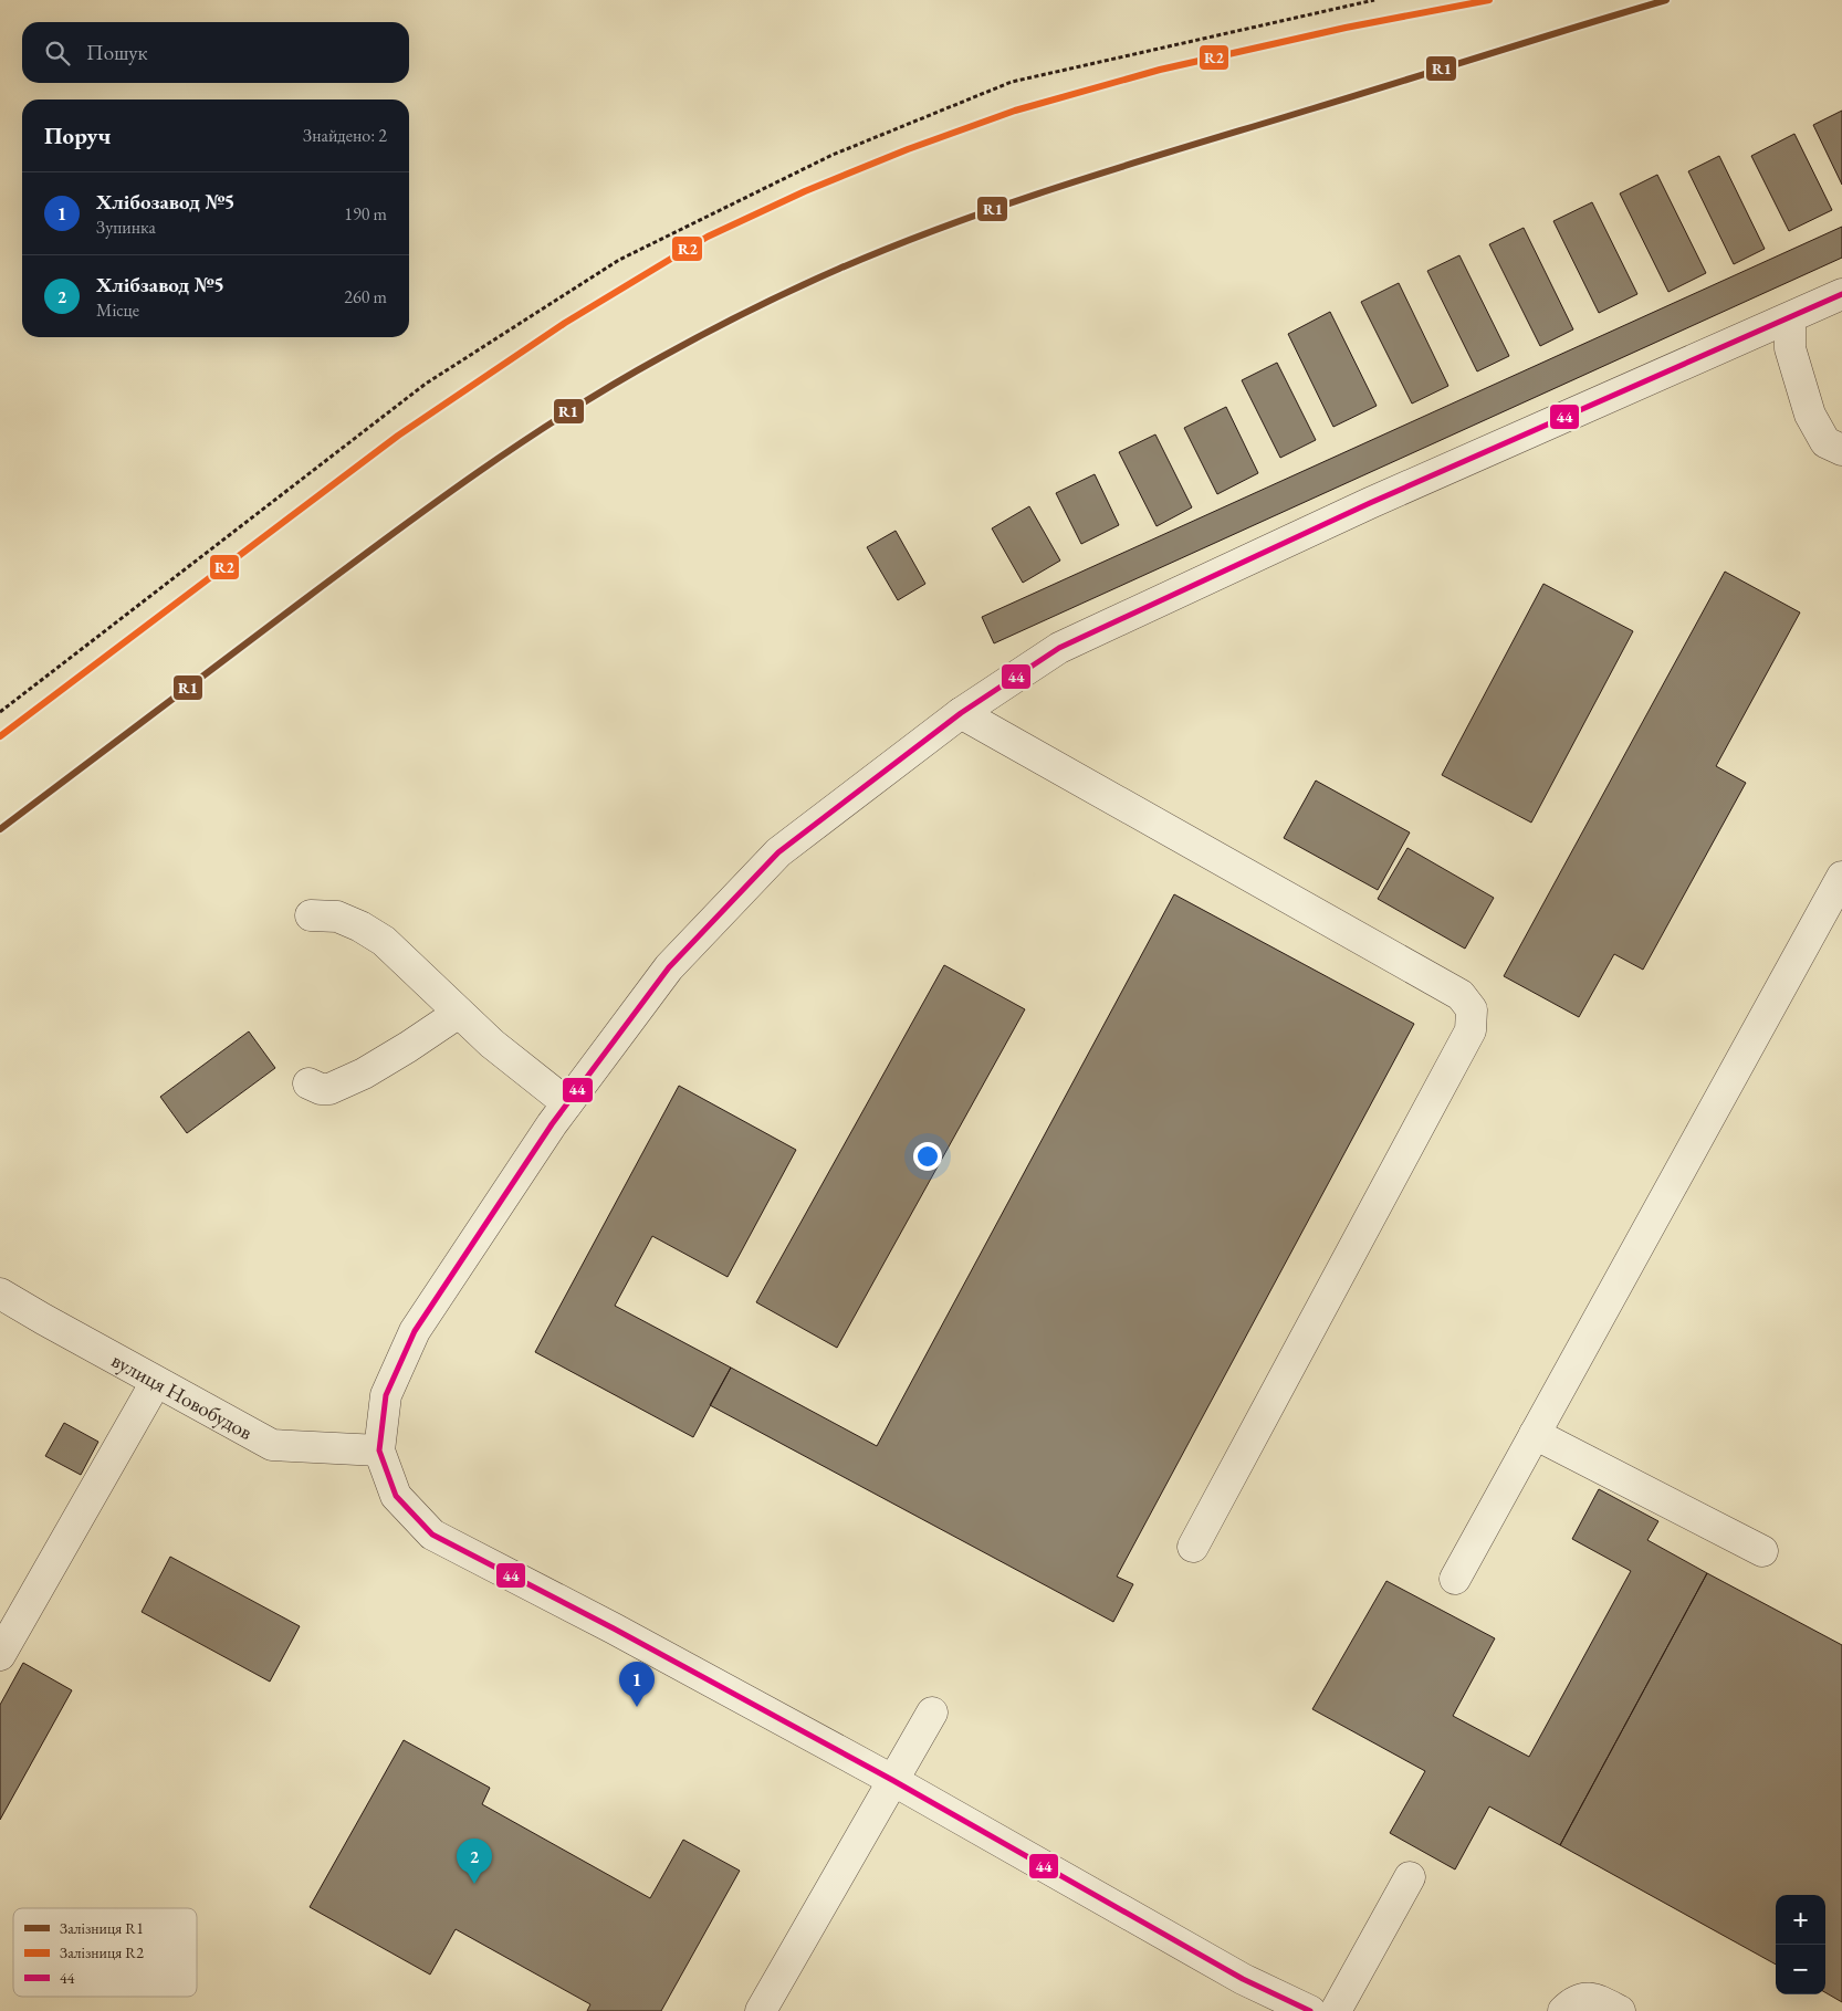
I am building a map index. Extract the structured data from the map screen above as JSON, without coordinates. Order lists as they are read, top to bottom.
{
  "streets": {
    "street": ["вулиця Новобудов"]
  },
  "lines": ["rail line R1", "rail line R2", "transit line 44"],
  "legend": ["Залізниця R1", "Залізниця R2", "44"],
  "page": {
    "search": "Пошук",
    "heading": ["Поруч", "Знайдено: 2"],
    "list": [
      {
        "mark": "1",
        "name": "Хлібозавод №5",
        "note": "Зупинка",
        "value": "190 m"
      },
      {
        "mark": "2",
        "name": "Хлібзавод №5",
        "note": "Місце",
        "value": "260 m"
      }
    ],
    "pins": ["1", "2"],
    "map_buttons": ["+", "−"]
  }
}
